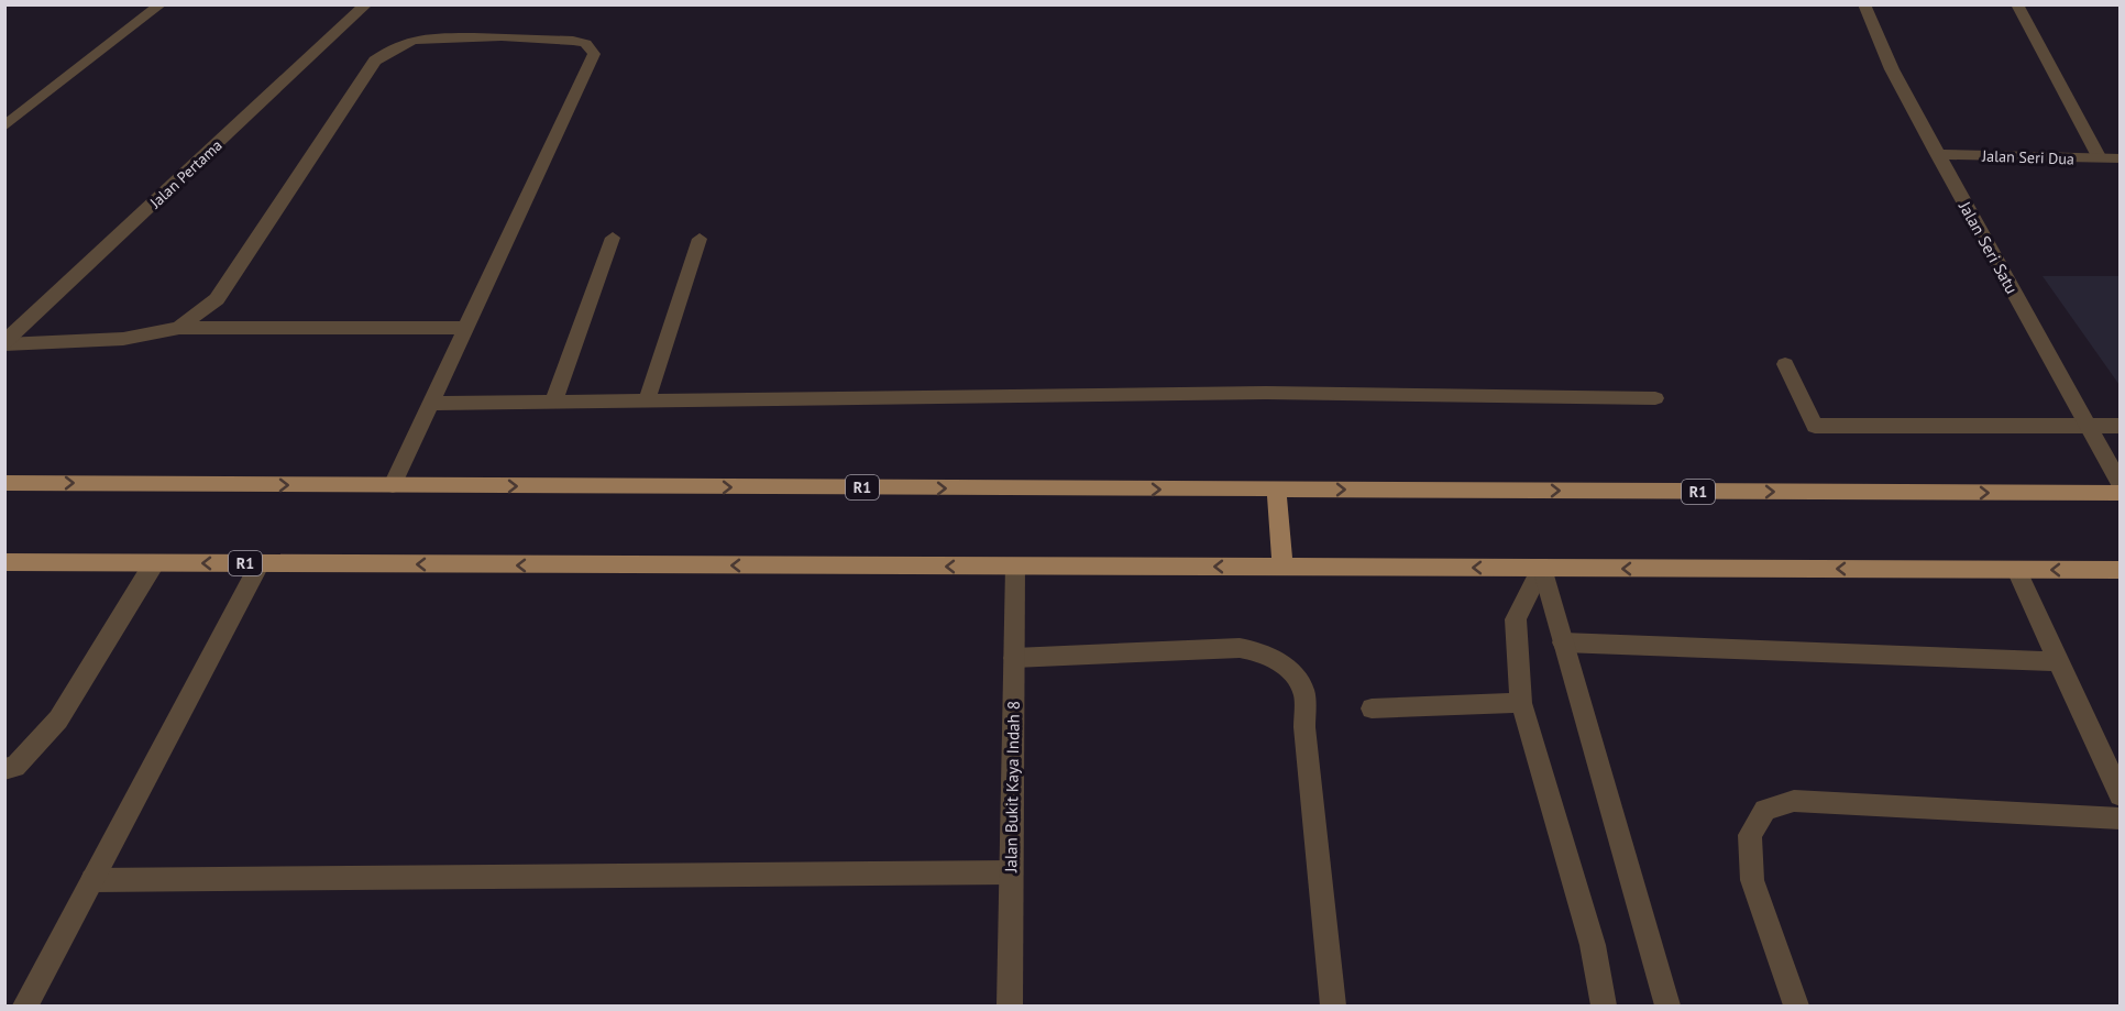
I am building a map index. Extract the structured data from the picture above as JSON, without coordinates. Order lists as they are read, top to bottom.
{
  "streets": {
    "main road": ["R1"],
    "street": [
      "Jalan Seri Dua",
      "Jalan Pertama",
      "Jalan Seri Satu",
      "Jalan Bukit Kaya Indah 8"
    ]
  },
  "crossings": [
    ["Jalan Seri Dua", "Jalan Seri Satu"],
    ["R1", "Jalan Bukit Kaya Indah 8"]
  ]
}
